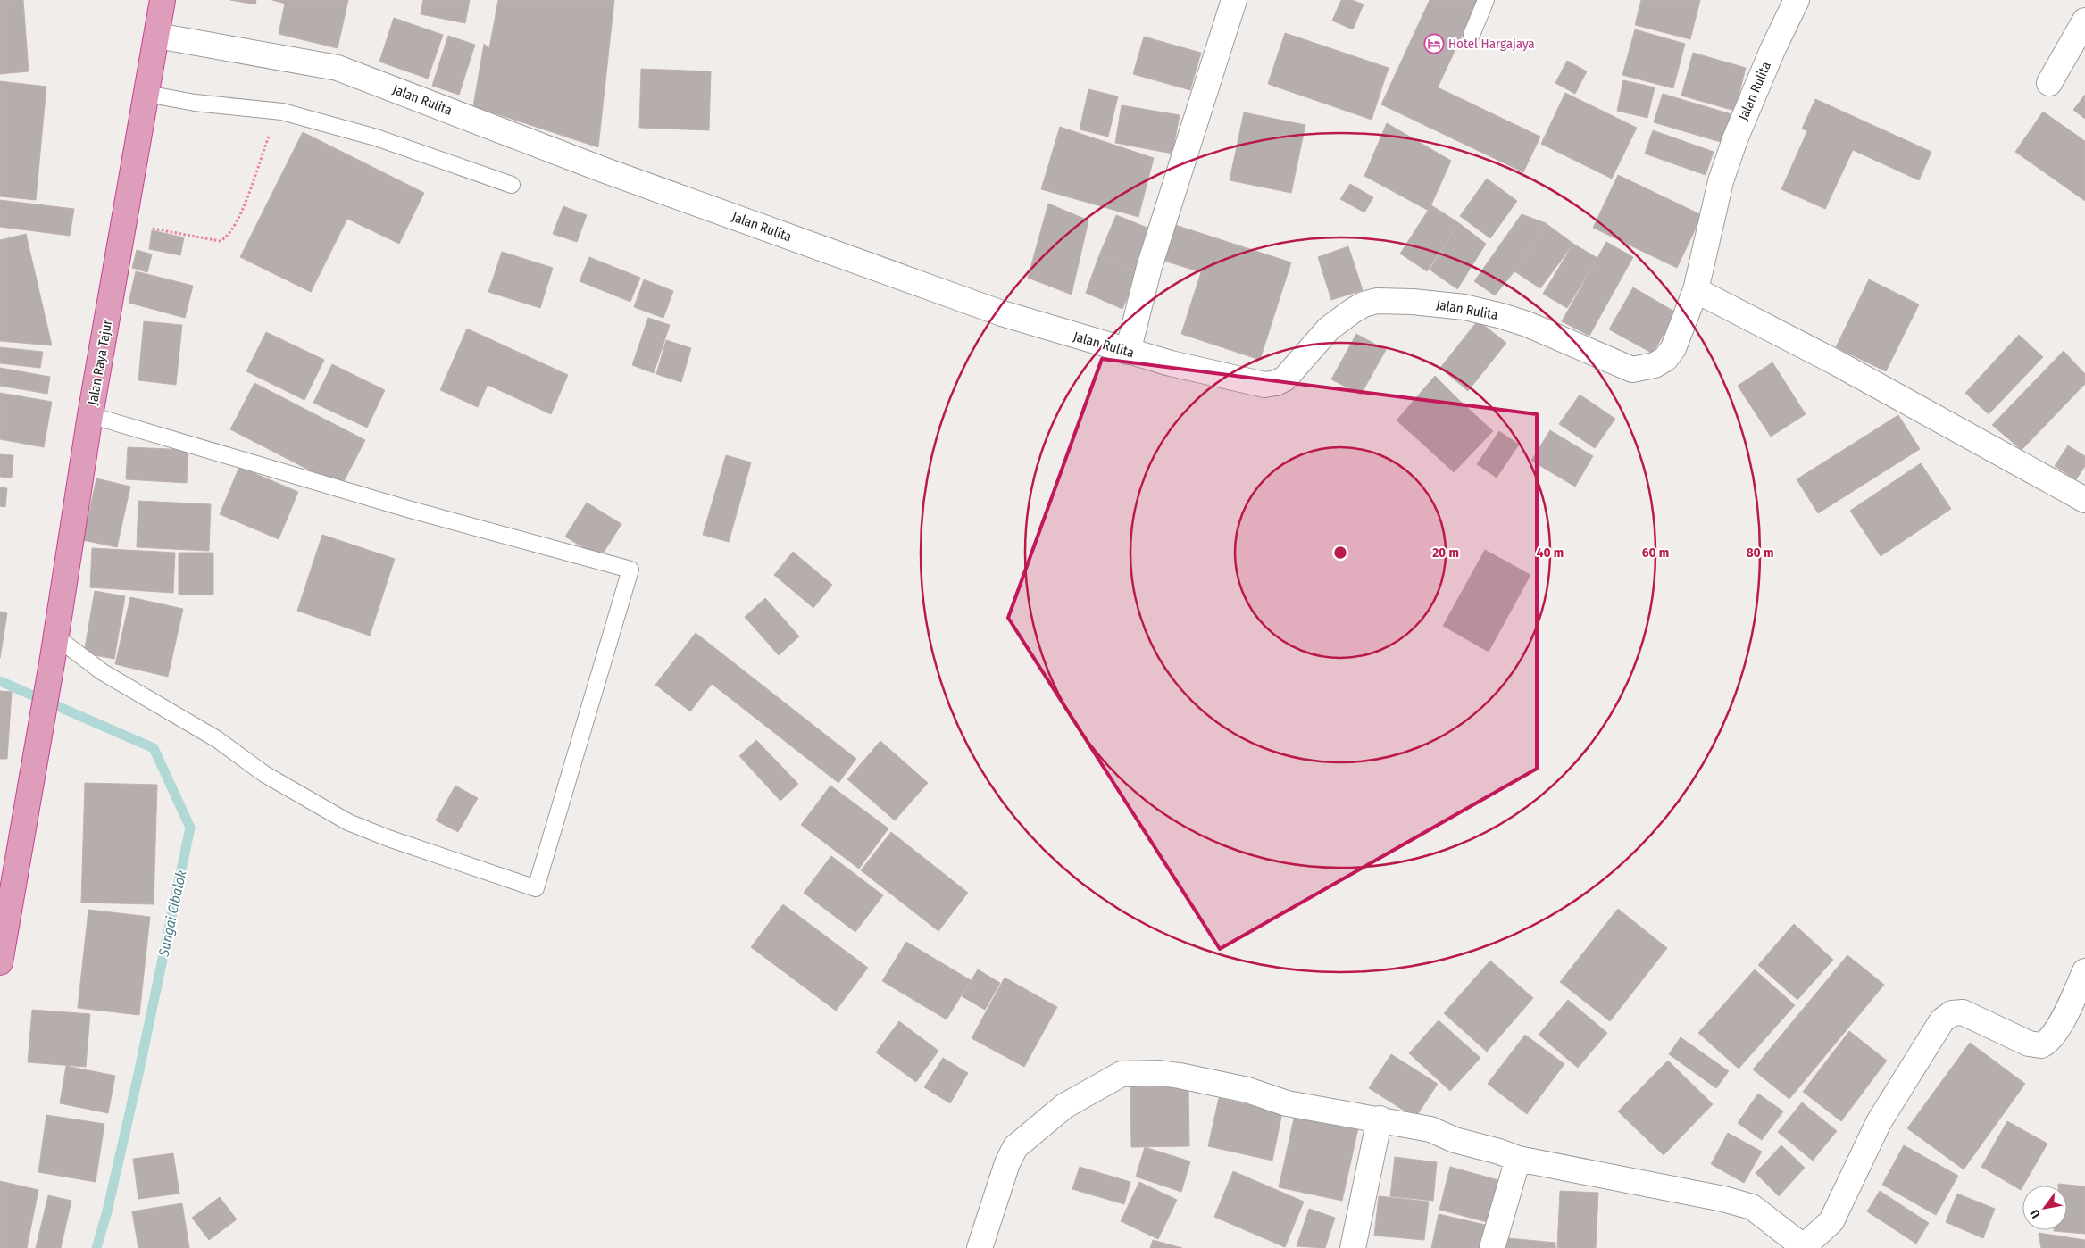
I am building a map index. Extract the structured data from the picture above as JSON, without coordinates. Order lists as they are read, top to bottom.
{
  "streets": {
    "highway": ["Jalan Raya Tajur"],
    "street": ["Jalan Rulita"]
  },
  "crossings": [
    ["Jalan Rulita", "Jalan Raya Tajur"]
  ],
  "water": ["Sungai Cibalok"],
  "places": {
    "hotel": ["Hotel Hargajaya"]
  },
  "north": "bottom left",
  "rings": [
    "20 m",
    "40 m",
    "60 m",
    "80 m"
  ]
}
